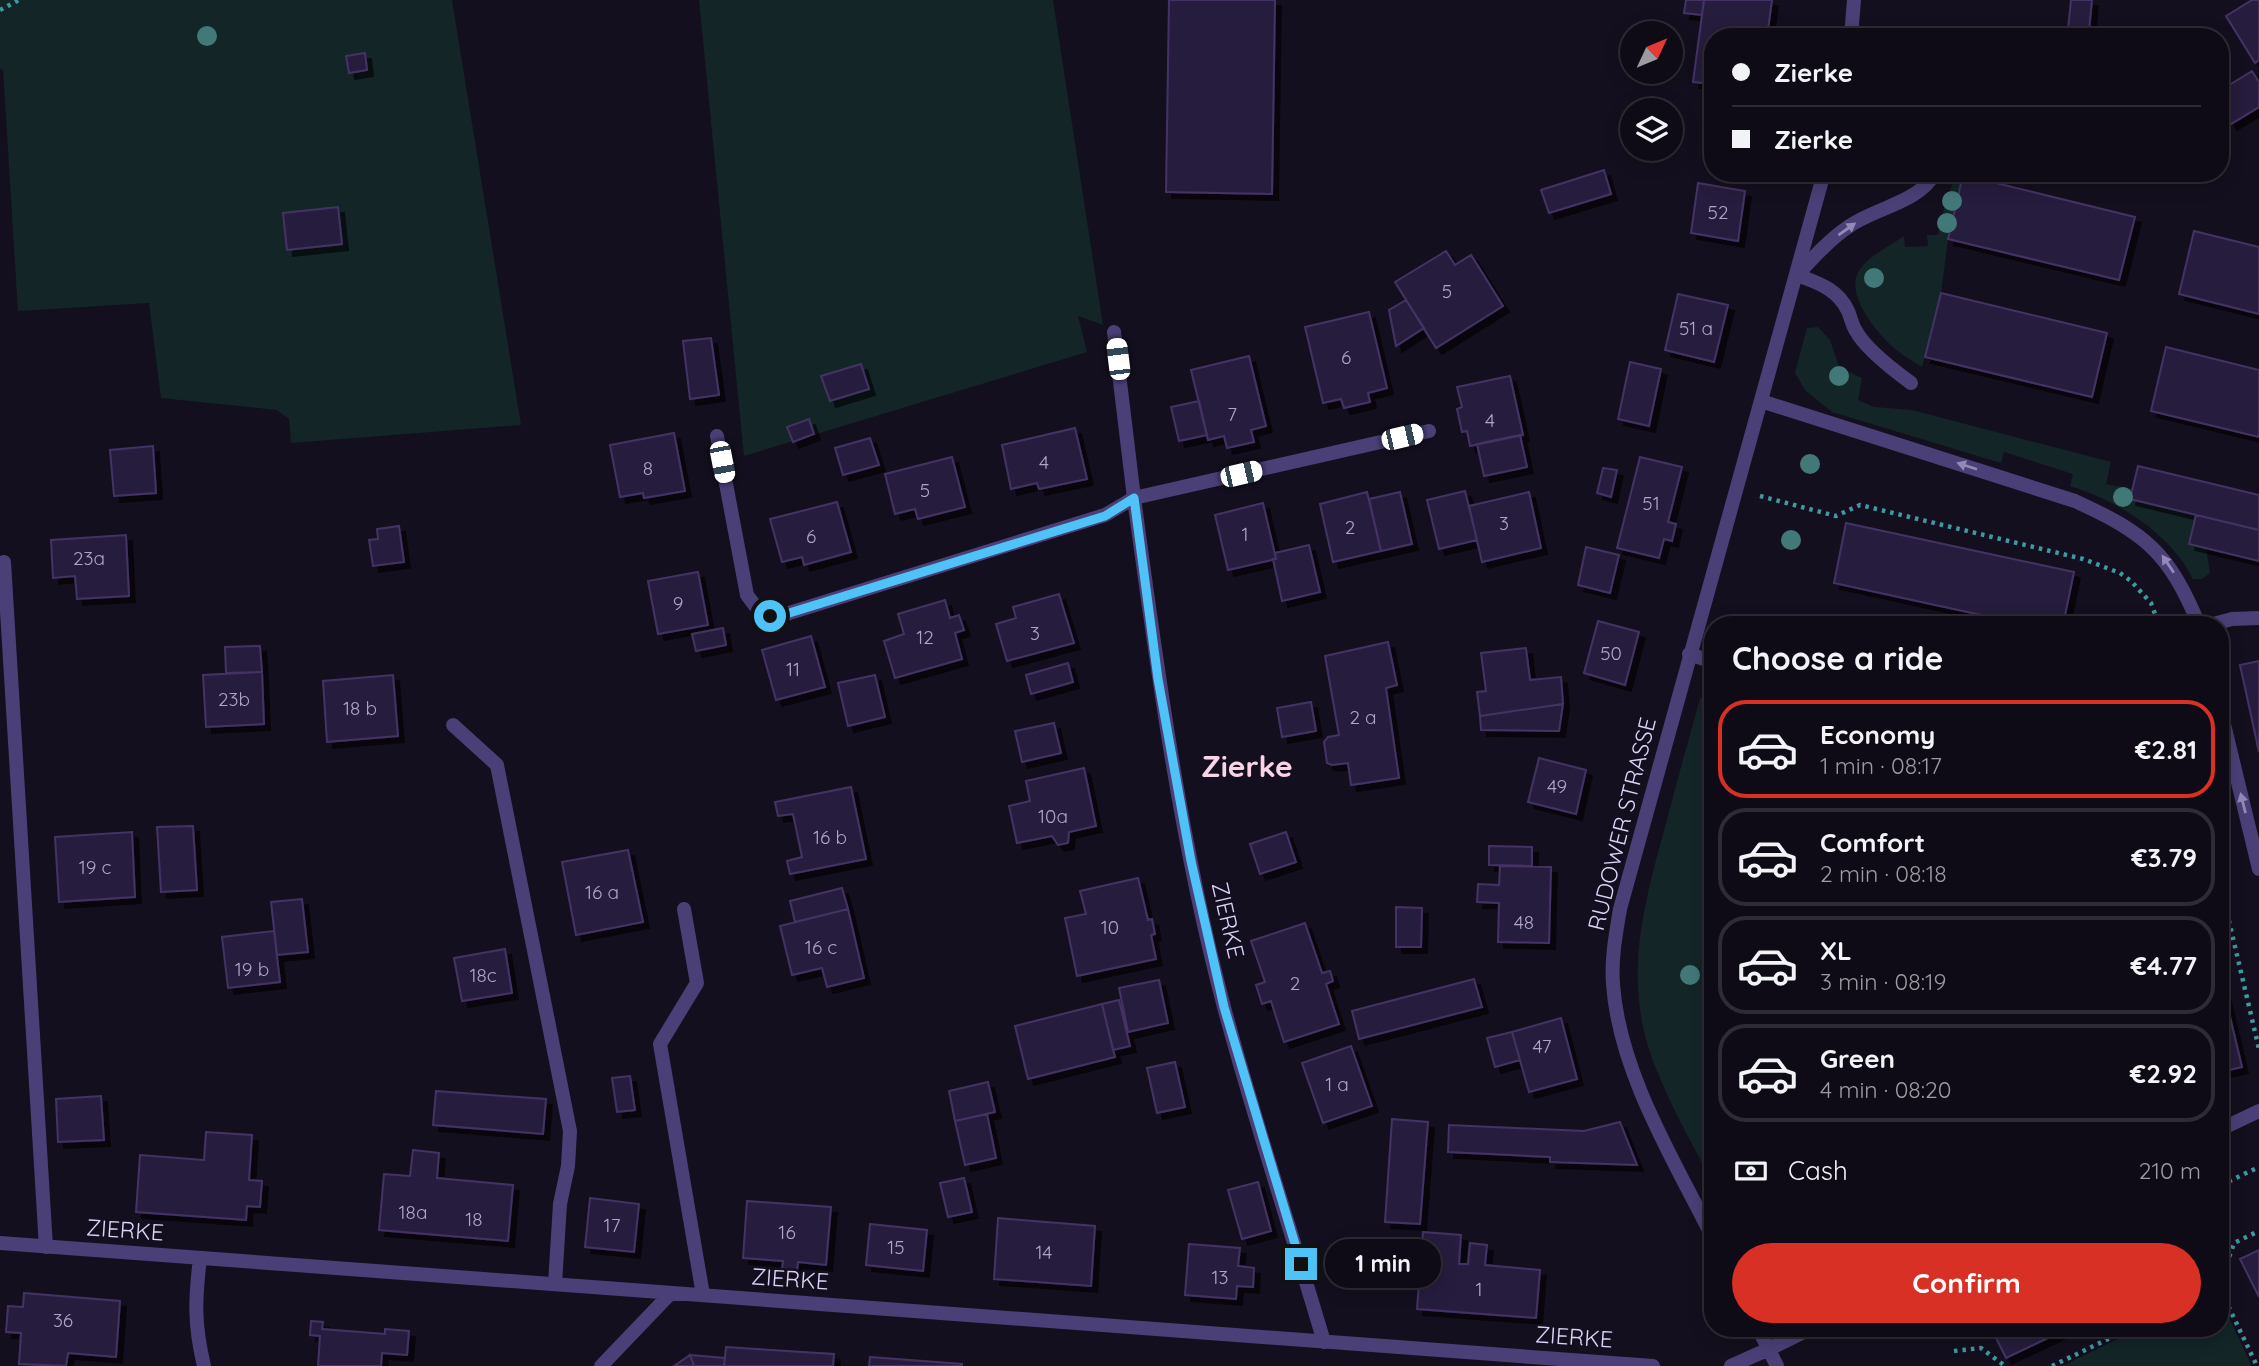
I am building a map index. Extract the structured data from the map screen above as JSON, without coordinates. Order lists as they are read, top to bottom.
{
  "streets": {
    "street": ["RUDOWER STRASSE", "ZIERKE"]
  },
  "districts": ["Zierke"],
  "house_numbers": [
    "52",
    "5",
    "51 a",
    "6",
    "7",
    "4",
    "4",
    "8",
    "5",
    "51",
    "3",
    "2",
    "1",
    "6",
    "23a",
    "9",
    "3",
    "12",
    "50",
    "11",
    "23b",
    "18 b",
    "2 a",
    "49",
    "10a",
    "16 b",
    "19 c",
    "16 a",
    "48",
    "10",
    "16 c",
    "19 b",
    "18c",
    "2",
    "47",
    "1 a",
    "18a",
    "18",
    "17",
    "16",
    "15",
    "14",
    "13",
    "1",
    "36"
  ],
  "north": "top right",
  "page": {
    "banner": ["Zierke", "Zierke"],
    "heading": "Choose a ride",
    "list": [
      {
        "name": "Economy",
        "note": "1 min · 08:17",
        "value": "€2.81"
      },
      {
        "name": "Comfort",
        "note": "2 min · 08:18",
        "value": "€3.79"
      },
      {
        "name": "XL",
        "note": "3 min · 08:19",
        "value": "€4.77"
      },
      {
        "name": "Green",
        "note": "4 min · 08:20",
        "value": "€2.92"
      }
    ],
    "pay": ["Cash", "210 m"],
    "buttons": "Confirm",
    "bubble": "1 min"
  }
}
